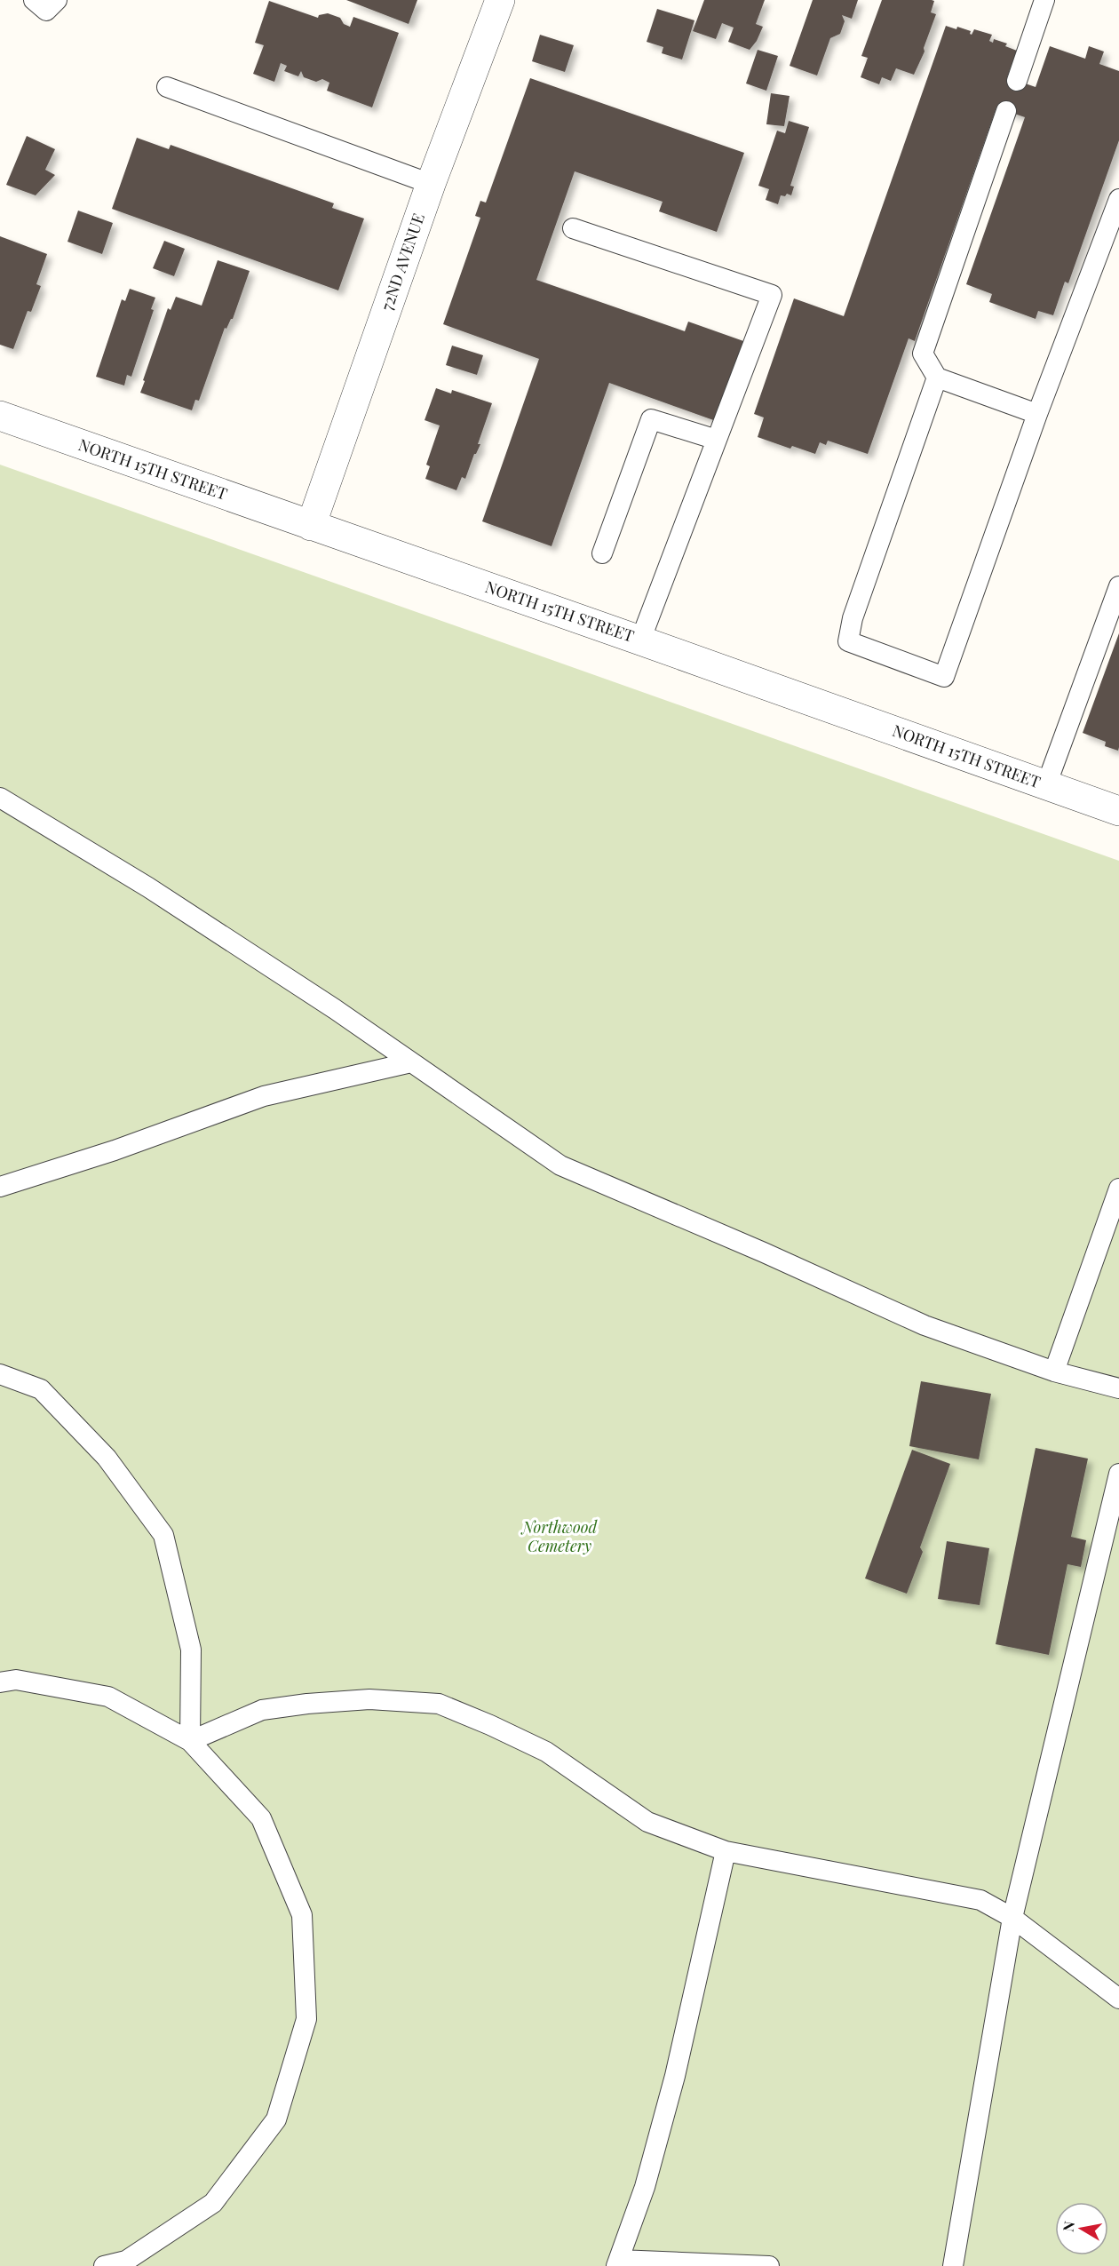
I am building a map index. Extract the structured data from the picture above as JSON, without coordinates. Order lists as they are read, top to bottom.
{
  "streets": {
    "street": ["72ND AVENUE", "NORTH 15TH STREET"]
  },
  "crossings": [
    ["72ND AVENUE", "NORTH 15TH STREET"]
  ],
  "parks": ["Northwood Cemetery"],
  "north": "left"
}
